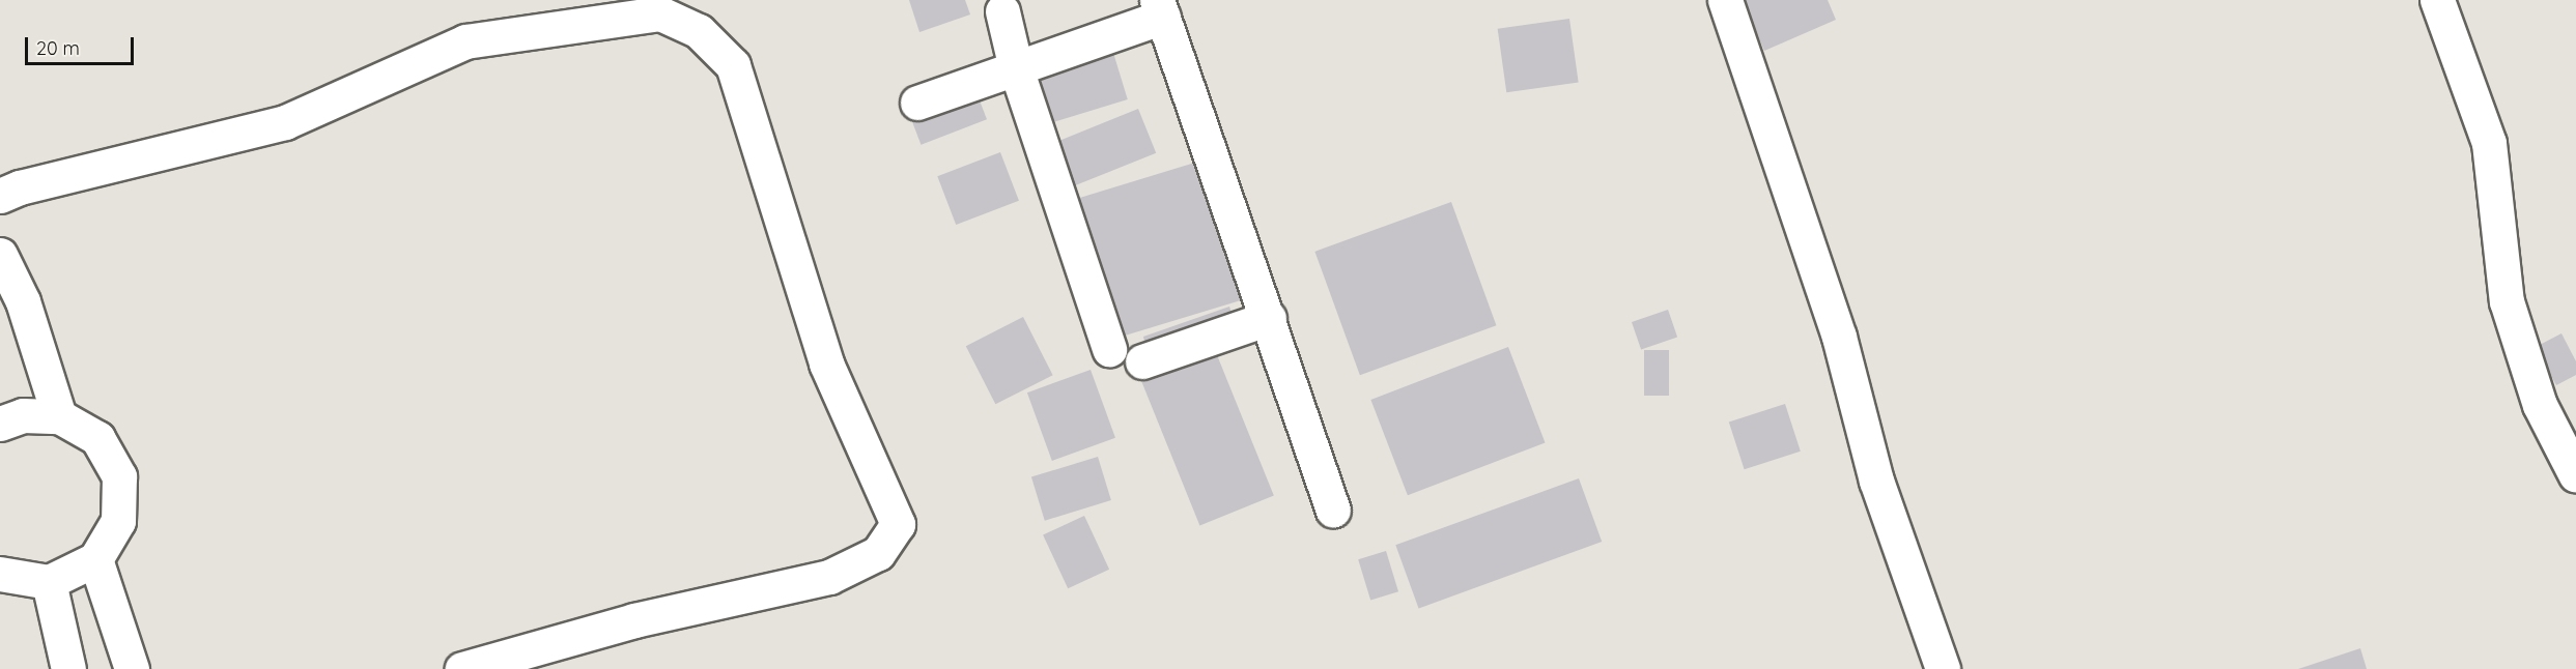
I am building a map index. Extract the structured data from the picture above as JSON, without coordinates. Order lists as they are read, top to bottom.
{
  "scale_bar": "20 m"
}
